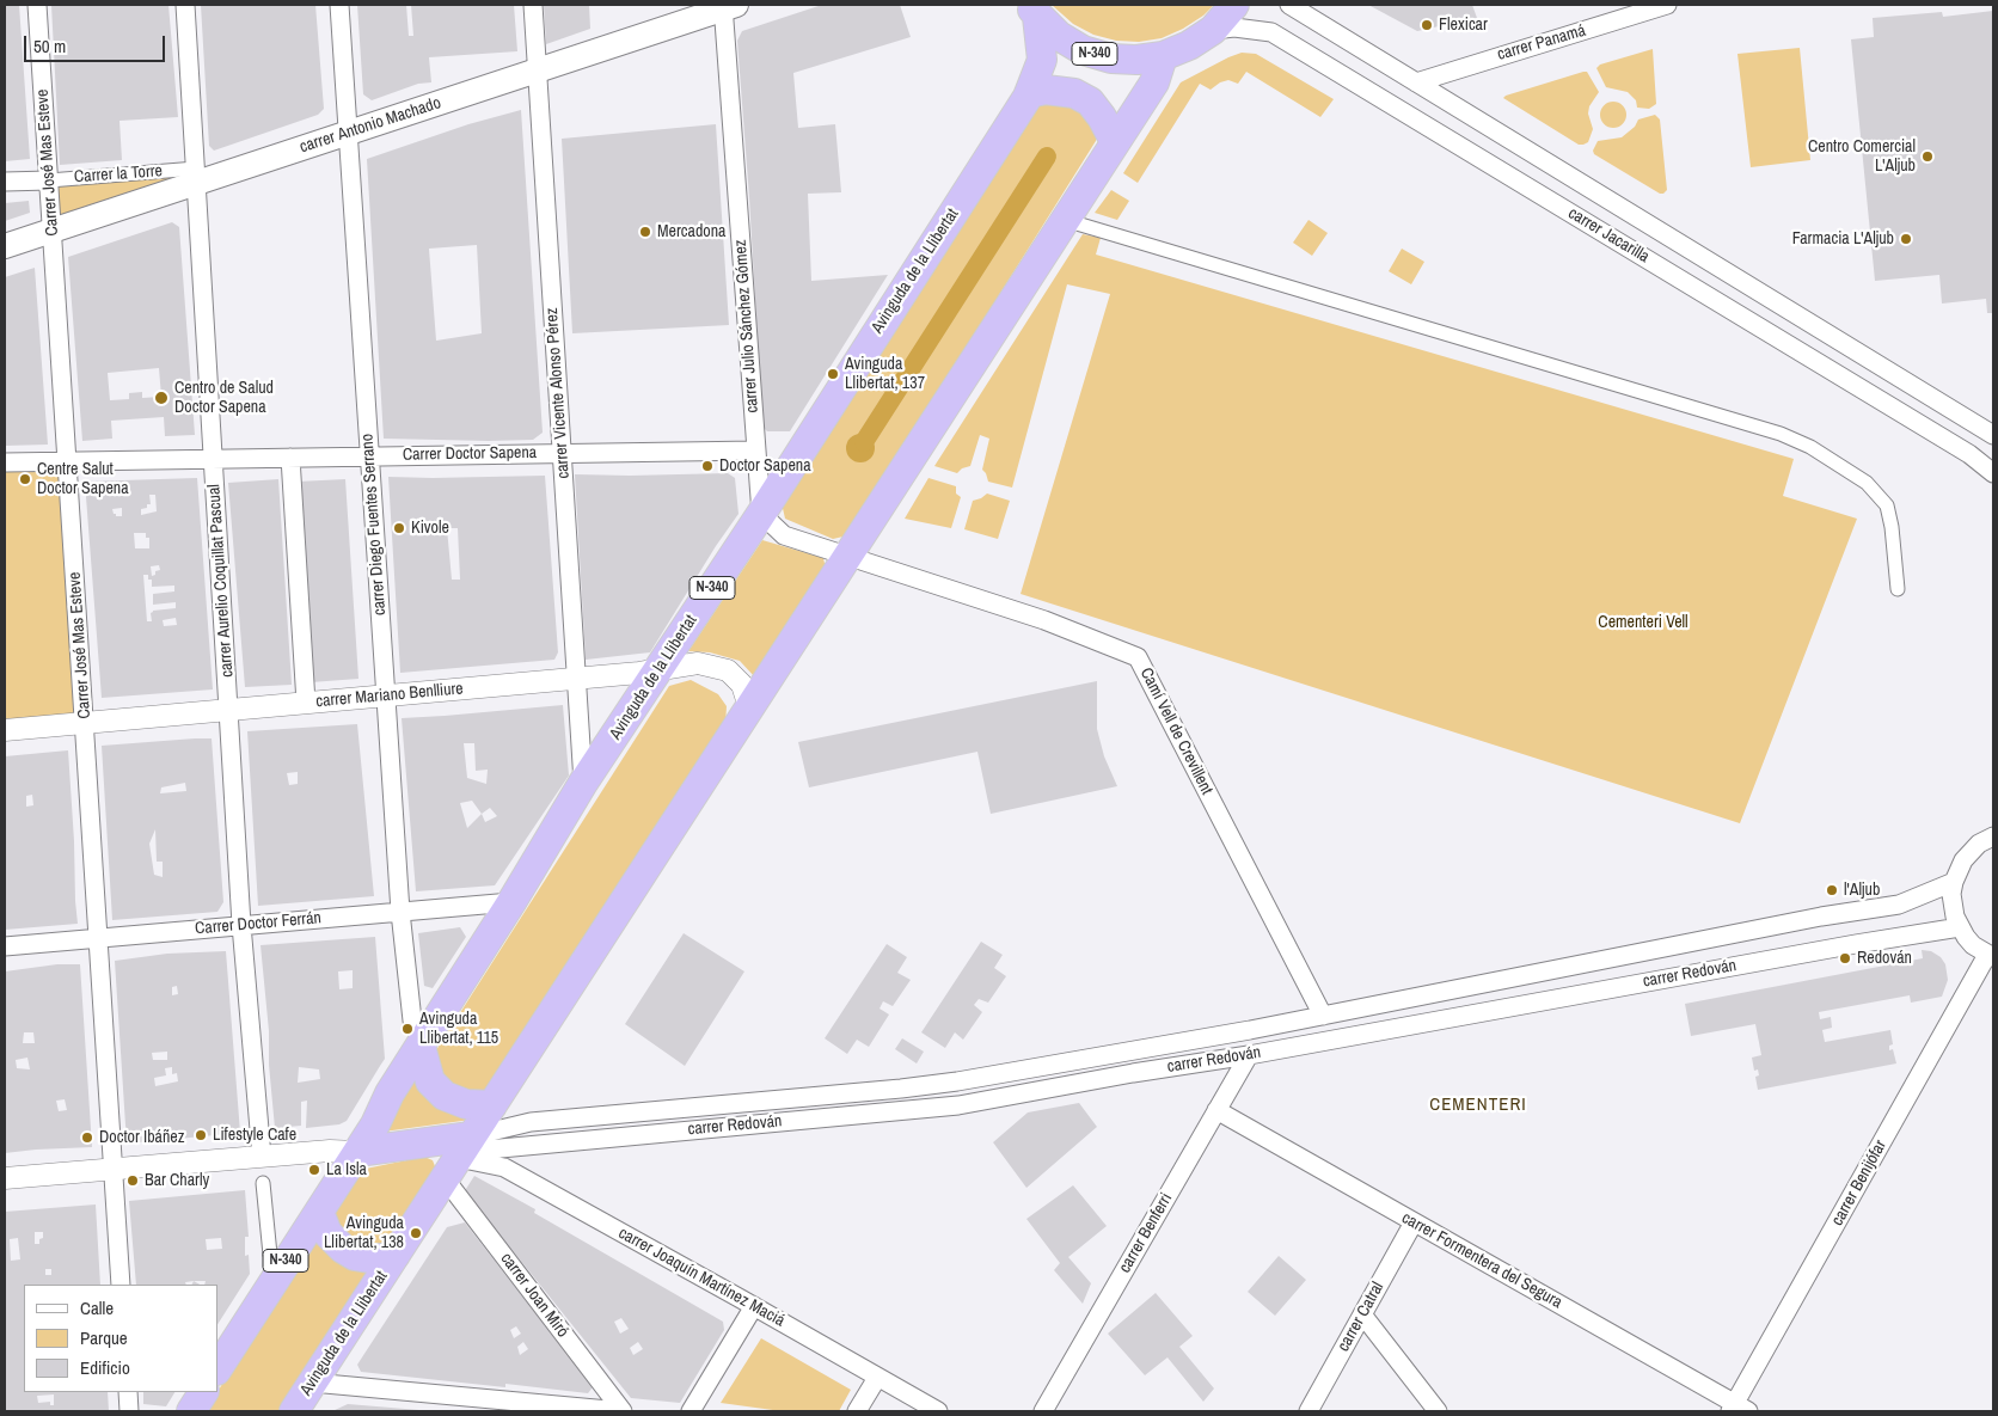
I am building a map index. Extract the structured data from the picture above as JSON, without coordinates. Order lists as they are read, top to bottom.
{
  "streets": {
    "highway": ["N-340", "Avinguda de la Llibertat"],
    "main road": ["carrer Antonio Machado"],
    "street": [
      "carrer Panamá",
      "Carrer José Mas Esteve",
      "Carrer la Torre",
      "carrer Jacarilla",
      "carrer Julio Sánchez Gómez",
      "carrer Vicente Alonso Pérez",
      "Carrer Doctor Sapena",
      "carrer Diego Fuentes Serrano",
      "carrer Aurelio Coquillat Pascual",
      "carrer Mariano Benlliure",
      "Camí Vell de Crevillent",
      "Carrer Doctor Ferrán",
      "carrer Redován",
      "carrer Benijófar",
      "carrer Benferri",
      "carrer Formentera del Segura",
      "carrer Joaquín Martínez Maciá",
      "carrer Joan Miró",
      "carrer Catral"
    ]
  },
  "crossings": [
    ["carrer Panamá", "carrer Jacarilla"],
    ["N-340", "carrer Jacarilla"],
    ["N-340", "Avinguda de la Llibertat"],
    ["carrer Antonio Machado", "Carrer José Mas Esteve"],
    ["carrer Antonio Machado", "Carrer la Torre"],
    ["carrer Antonio Machado", "carrer Julio Sánchez Gómez"],
    ["carrer Antonio Machado", "carrer Vicente Alonso Pérez"],
    ["carrer Antonio Machado", "carrer Diego Fuentes Serrano"],
    ["carrer Antonio Machado", "carrer Aurelio Coquillat Pascual"],
    ["Carrer José Mas Esteve", "Carrer la Torre"],
    ["Carrer José Mas Esteve", "Carrer Doctor Sapena"],
    ["Carrer José Mas Esteve", "carrer Mariano Benlliure"],
    ["Carrer José Mas Esteve", "Carrer Doctor Ferrán"],
    ["Carrer la Torre", "carrer Aurelio Coquillat Pascual"],
    ["Avinguda de la Llibertat", "carrer Julio Sánchez Gómez"],
    ["Avinguda de la Llibertat", "carrer Vicente Alonso Pérez"],
    ["Avinguda de la Llibertat", "carrer Diego Fuentes Serrano"],
    ["Avinguda de la Llibertat", "carrer Mariano Benlliure"],
    ["Avinguda de la Llibertat", "Camí Vell de Crevillent"],
    ["Avinguda de la Llibertat", "Carrer Doctor Ferrán"],
    ["Avinguda de la Llibertat", "carrer Redován"],
    ["Avinguda de la Llibertat", "carrer Joaquín Martínez Maciá"],
    ["Avinguda de la Llibertat", "carrer Joan Miró"],
    ["carrer Julio Sánchez Gómez", "Carrer Doctor Sapena"],
    ["carrer Vicente Alonso Pérez", "Carrer Doctor Sapena"],
    ["carrer Vicente Alonso Pérez", "carrer Mariano Benlliure"],
    ["Carrer Doctor Sapena", "carrer Diego Fuentes Serrano"],
    ["Carrer Doctor Sapena", "carrer Aurelio Coquillat Pascual"],
    ["carrer Diego Fuentes Serrano", "carrer Mariano Benlliure"],
    ["carrer Diego Fuentes Serrano", "Carrer Doctor Ferrán"],
    ["carrer Aurelio Coquillat Pascual", "carrer Mariano Benlliure"],
    ["carrer Aurelio Coquillat Pascual", "Carrer Doctor Ferrán"],
    ["Camí Vell de Crevillent", "carrer Redován"],
    ["carrer Redován", "carrer Benferri"],
    ["carrer Redován", "carrer Joaquín Martínez Maciá"],
    ["carrer Redován", "carrer Joan Miró"],
    ["carrer Benijófar", "carrer Formentera del Segura"],
    ["carrer Benferri", "carrer Formentera del Segura"],
    ["carrer Formentera del Segura", "carrer Catral"],
    ["carrer Joaquín Martínez Maciá", "carrer Joan Miró"]
  ],
  "districts": ["CEMENTERI"],
  "parks": ["Cementeri Vell"],
  "places": [
    "Flexicar",
    "Centro Comercial L'Aljub",
    "Mercadona",
    "Farmacia L'Aljub",
    "Avinguda Llibertat, 137",
    "Centro de Salud Doctor Sapena",
    "Doctor Sapena",
    "Centre Salut Doctor Sapena",
    "Kivole",
    "l'Aljub",
    "Redován",
    "Avinguda Llibertat, 115",
    "Lifestyle Cafe",
    "Doctor Ibáñez",
    "La Isla",
    "Bar Charly",
    "Avinguda Llibertat, 138"
  ],
  "legend": ["Calle", "Parque", "Edificio"],
  "scale_bar": "50 m"
}
